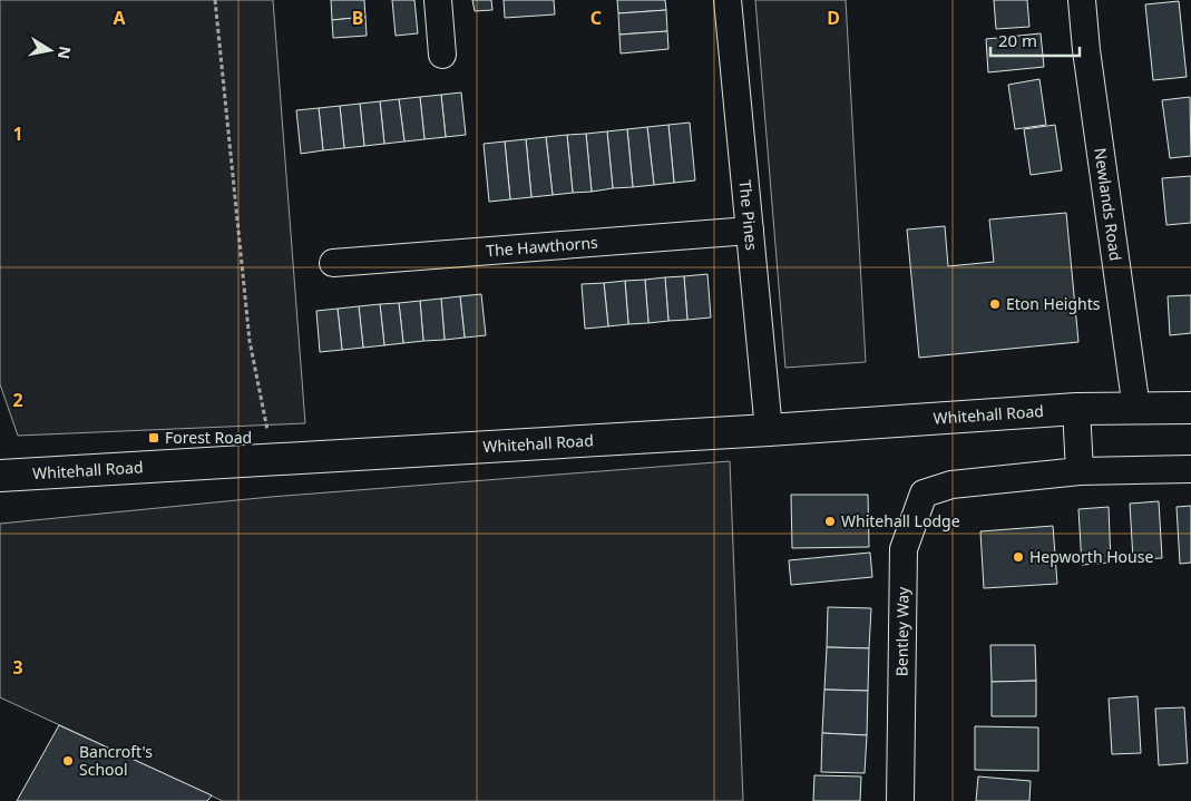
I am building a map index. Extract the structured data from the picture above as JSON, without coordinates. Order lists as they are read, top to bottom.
{
  "streets": {
    "main road": ["Whitehall Road"],
    "street": [
      "Newlands Road",
      "The Pines",
      "The Hawthorns",
      "Bentley Way"
    ]
  },
  "crossings": [
    ["Newlands Road", "Whitehall Road"],
    ["The Pines", "The Hawthorns"],
    ["The Pines", "Whitehall Road"]
  ],
  "places": {
    "other": [
      "Eton Heights",
      "Whitehall Lodge",
      "Hepworth House",
      "Bancroft's School"
    ],
    "transit": ["Forest Road"]
  },
  "scale_bar": "20 m",
  "north": "right",
  "grid": {
    "columns": [
      "A",
      "B",
      "C",
      "D"
    ],
    "rows": ["1", "2", "3"]
  }
}
